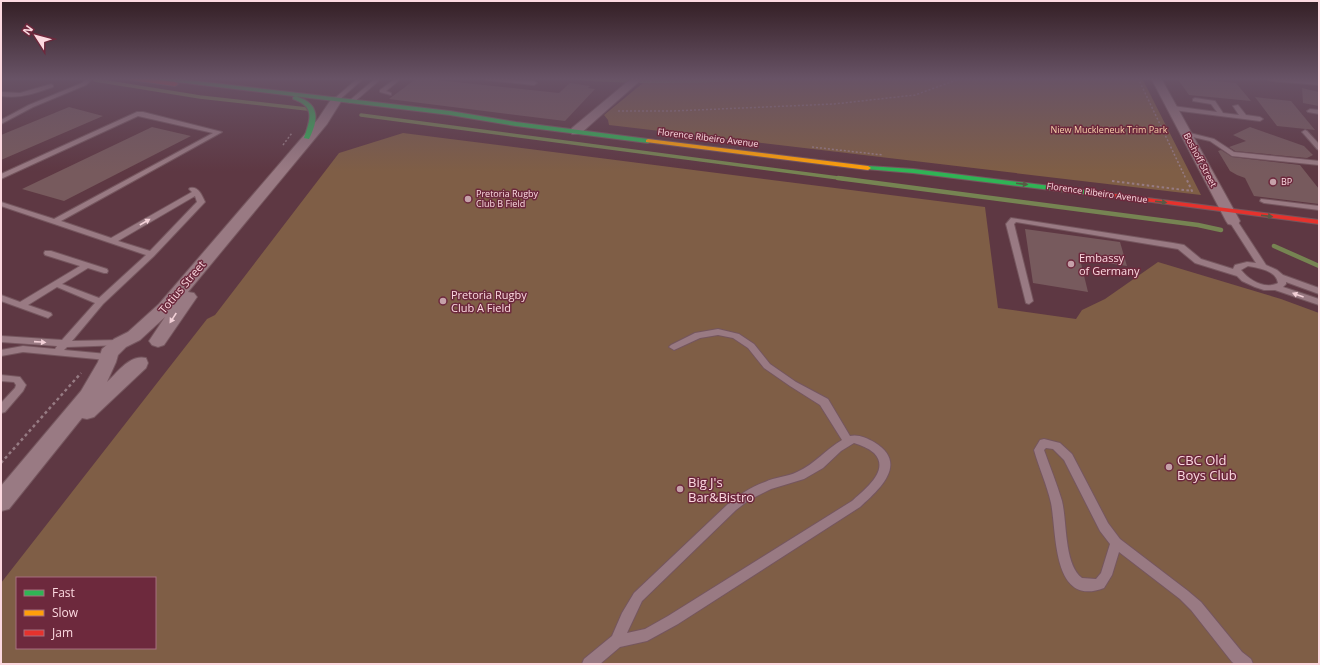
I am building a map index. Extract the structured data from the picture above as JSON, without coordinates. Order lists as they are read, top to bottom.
{
  "streets": {
    "main road": ["Florence Ribeiro Avenue"],
    "street": ["Boshoff Street", "Totius Street"]
  },
  "crossings": [
    ["Florence Ribeiro Avenue", "Boshoff Street"]
  ],
  "parks": ["Niew Muckleneuk Trim Park"],
  "places": [
    "BP",
    "Pretoria Rugby Club B Field",
    "Embassy of Germany",
    "Pretoria Rugby Club A Field",
    "CBC Old Boys Club",
    "Big J's Bar&Bistro"
  ],
  "legend": ["Fast", "Slow", "Jam"],
  "north": "top left"
}
